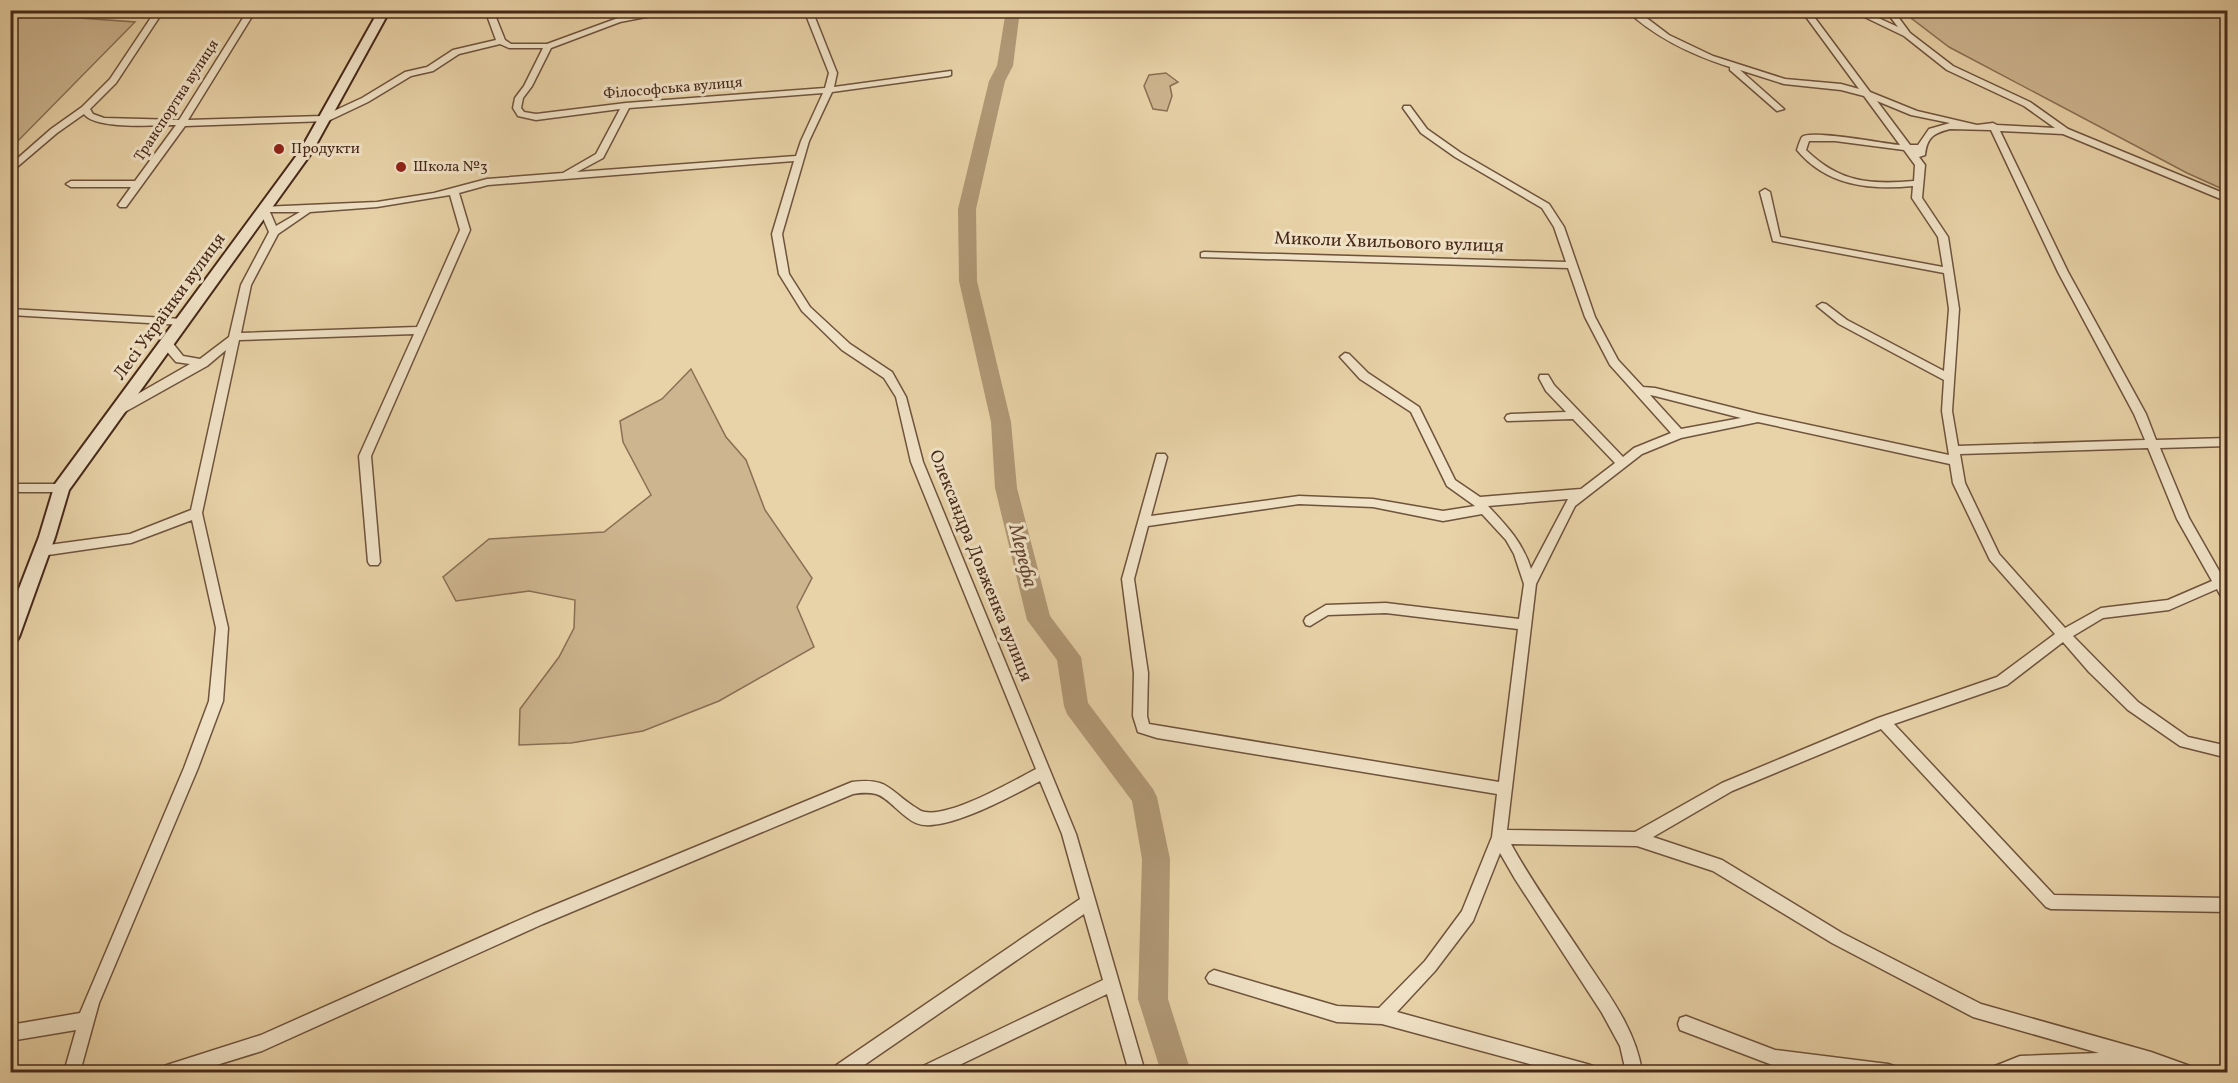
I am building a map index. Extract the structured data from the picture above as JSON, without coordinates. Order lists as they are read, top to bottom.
{
  "streets": {
    "street": [
      "Філософська вулиця",
      "Транспортна вулиця",
      "Миколи Хвильового вулиця",
      "Лесі Українки вулиця",
      "Олександра Довженка вулиця"
    ]
  },
  "crossings": [
    ["Філософська вулиця", "Олександра Довженка вулиця"]
  ],
  "water": ["Мерефа"],
  "places": ["Продукти", "Школа №3"]
}
